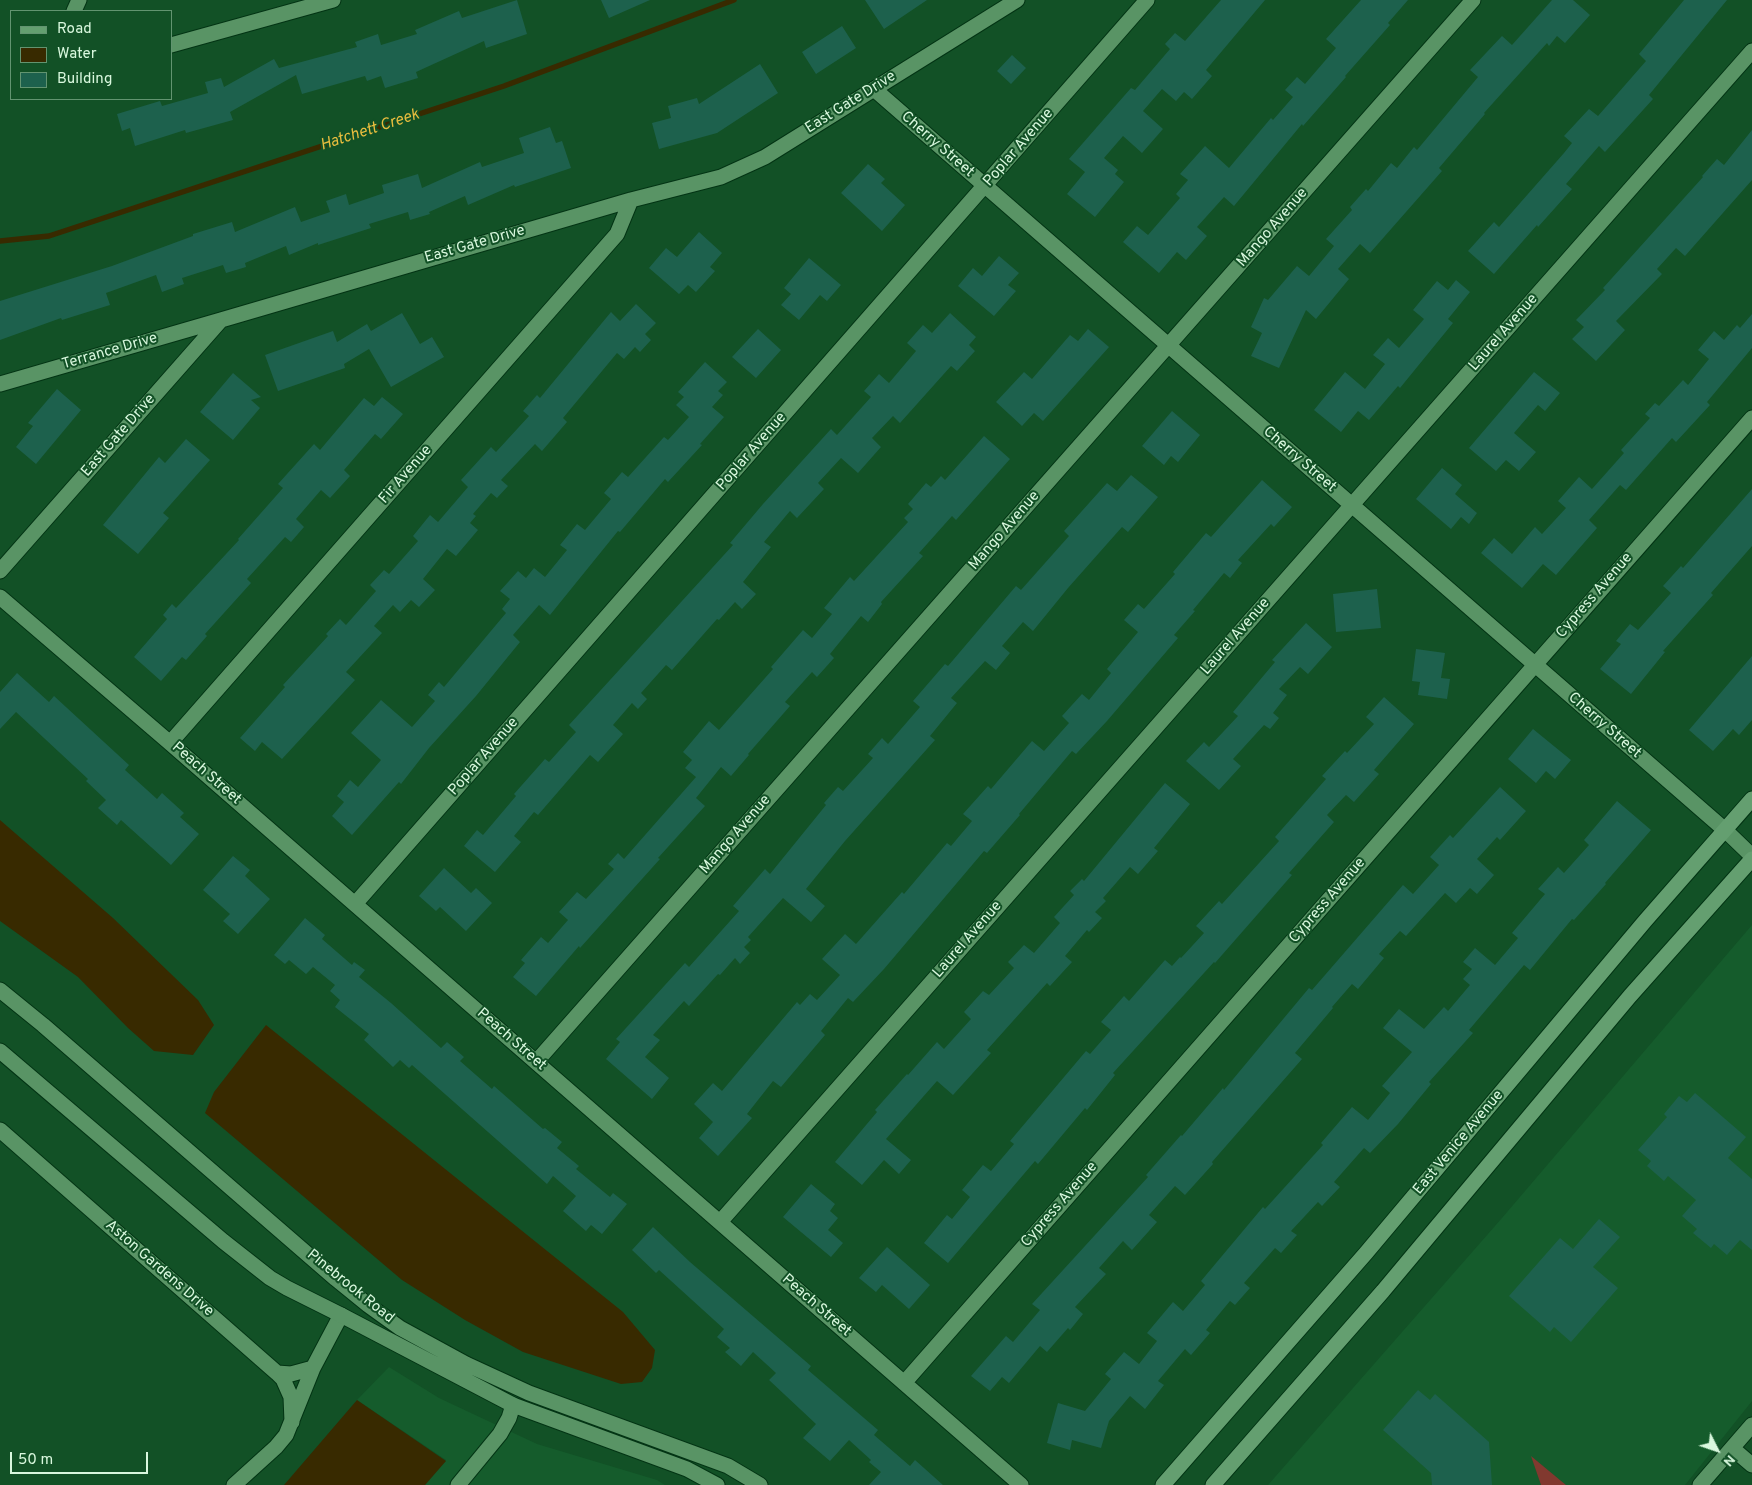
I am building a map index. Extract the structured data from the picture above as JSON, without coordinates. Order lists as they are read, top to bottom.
{
  "streets": {
    "main road": ["East Venice Avenue"],
    "street": [
      "East Gate Drive",
      "Cherry Street",
      "Poplar Avenue",
      "Mango Avenue",
      "Laurel Avenue",
      "Terrance Drive",
      "Fir Avenue",
      "Cypress Avenue",
      "Peach Street",
      "Aston Gardens Drive",
      "Pinebrook Road"
    ]
  },
  "crossings": [
    ["East Gate Drive", "Cherry Street"],
    ["East Gate Drive", "Terrance Drive"],
    ["East Gate Drive", "Fir Avenue"],
    ["Cherry Street", "Poplar Avenue"],
    ["Cherry Street", "Mango Avenue"],
    ["Cherry Street", "Laurel Avenue"],
    ["Cherry Street", "Cypress Avenue"],
    ["Cherry Street", "East Venice Avenue"],
    ["Poplar Avenue", "Peach Street"],
    ["Mango Avenue", "Peach Street"],
    ["Laurel Avenue", "Peach Street"],
    ["Fir Avenue", "Peach Street"],
    ["Cypress Avenue", "Peach Street"]
  ],
  "water": ["Hatchett Creek"],
  "legend": ["Road", "Water", "Building"],
  "scale_bar": "50 m",
  "north": "bottom right"
}
